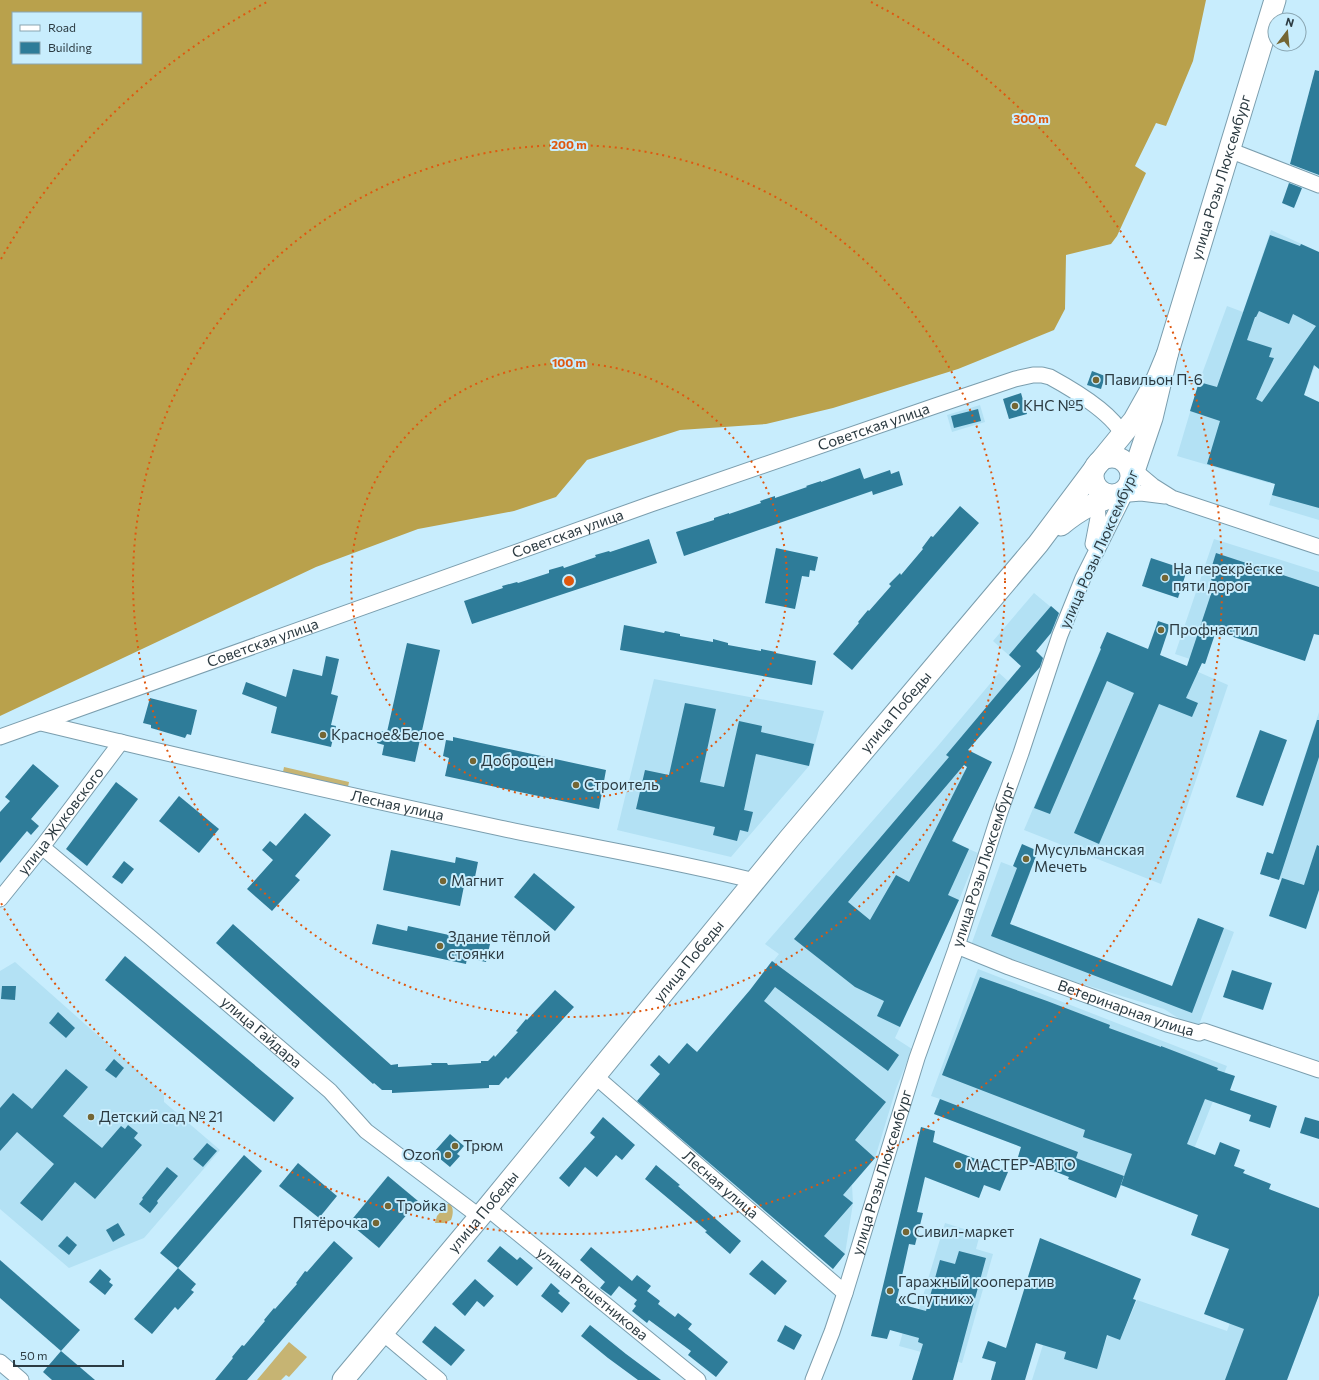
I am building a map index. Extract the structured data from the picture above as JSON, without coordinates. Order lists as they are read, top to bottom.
{
  "streets": {
    "street": [
      "улица Розы Люксембург",
      "Советская улица",
      "улица Победы",
      "Лесная улица",
      "улица Жуковского",
      "Ветеринарная улица",
      "улица Гайдара",
      "улица Решетникова"
    ]
  },
  "crossings": [
    ["улица Розы Люксембург", "Советская улица"],
    ["улица Розы Люксембург", "улица Победы"],
    ["улица Розы Люксембург", "Лесная улица"],
    ["улица Розы Люксембург", "Ветеринарная улица"],
    ["Советская улица", "Лесная улица"],
    ["улица Победы", "Лесная улица"],
    ["улица Победы", "улица Гайдара"],
    ["улица Победы", "улица Решетникова"],
    ["Лесная улица", "улица Жуковского"],
    ["улица Жуковского", "улица Гайдара"],
    ["улица Гайдара", "улица Решетникова"]
  ],
  "places": [
    "Павильон П-6",
    "КНС №5",
    "На перекрёстке пяти дорог",
    "Профнастил",
    "Красное&Белое",
    "Доброцен",
    "Строитель",
    "Мусульманская Мечеть",
    "Магнит",
    "Здание тёплой стоянки",
    "Детский сад № 21",
    "Трюм",
    "Ozon",
    "МАСТЕР-АВТО",
    "Тройка",
    "Пятёрочка",
    "Сивил-маркет",
    "Гаражный кооператив «Спутник»"
  ],
  "legend": ["Road", "Building"],
  "scale_bar": "50 m",
  "north": "top",
  "rings": ["300 m", "200 m", "100 m"]
}
